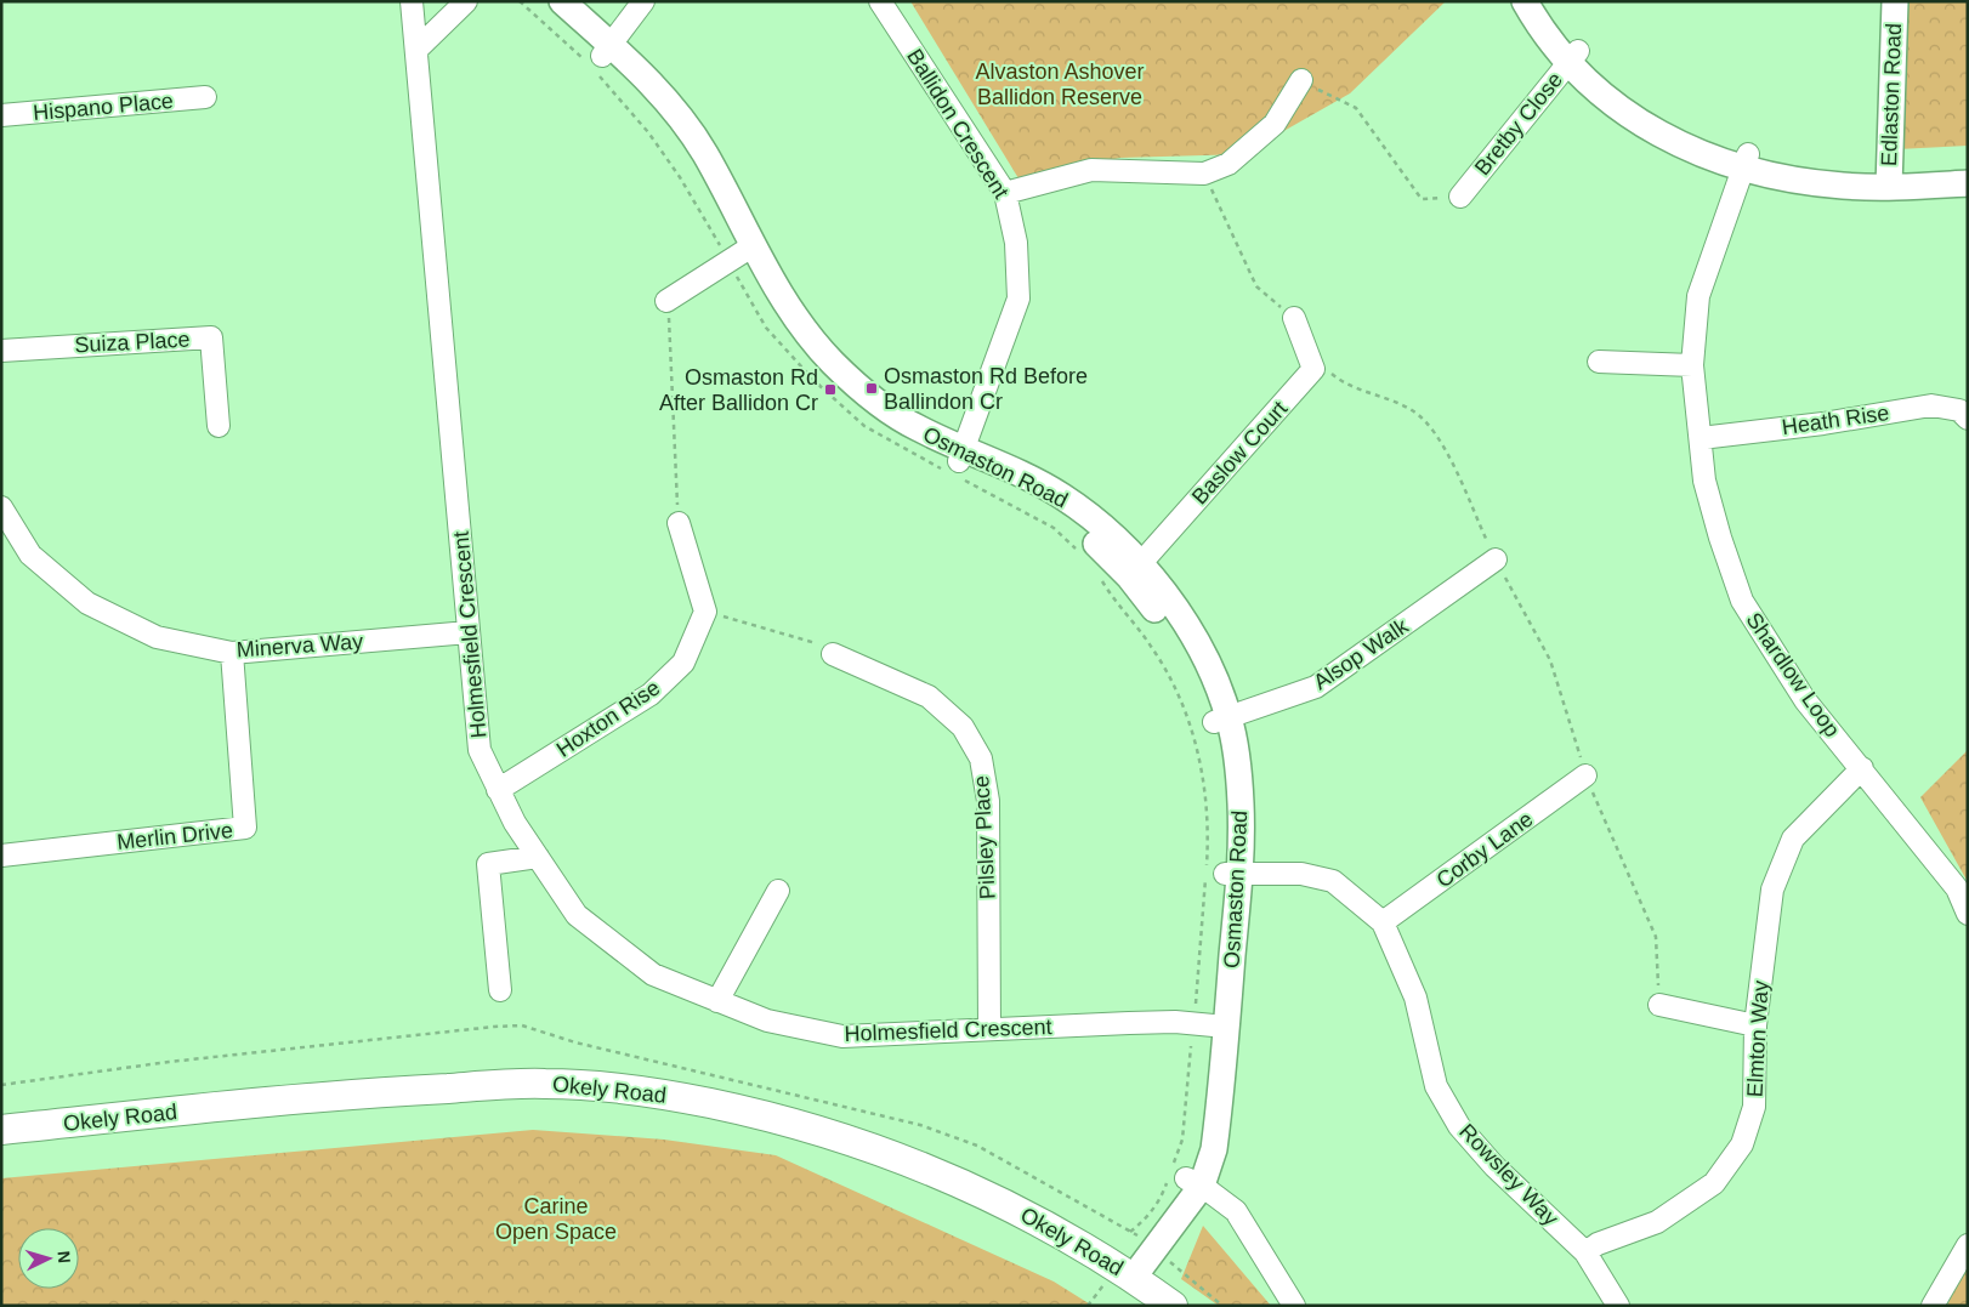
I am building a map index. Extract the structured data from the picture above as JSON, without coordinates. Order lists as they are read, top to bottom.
{
  "streets": {
    "main road": ["Okely Road"],
    "street": [
      "Edlaston Road",
      "Hispano Place",
      "Ballidon Crescent",
      "Bretby Close",
      "Suiza Place",
      "Heath Rise",
      "Baslow Court",
      "Osmaston Road",
      "Holmesfield Crescent",
      "Minerva Way",
      "Alsop Walk",
      "Shardlow Loop",
      "Hoxton Rise",
      "Merlin Drive",
      "Pilsley Place",
      "Corby Lane",
      "Elmton Way",
      "Rowsley Way"
    ]
  },
  "crossings": [
    ["Ballidon Crescent", "Osmaston Road"],
    ["Heath Rise", "Shardlow Loop"],
    ["Baslow Court", "Osmaston Road"],
    ["Osmaston Road", "Holmesfield Crescent"],
    ["Osmaston Road", "Alsop Walk"],
    ["Osmaston Road", "Okely Road"],
    ["Osmaston Road", "Rowsley Way"],
    ["Holmesfield Crescent", "Minerva Way"],
    ["Holmesfield Crescent", "Hoxton Rise"],
    ["Holmesfield Crescent", "Pilsley Place"],
    ["Minerva Way", "Merlin Drive"],
    ["Shardlow Loop", "Elmton Way"],
    ["Corby Lane", "Rowsley Way"],
    ["Elmton Way", "Rowsley Way"]
  ],
  "parks": ["Alvaston Ashover Ballidon Reserve", "Carine Open Space"],
  "places": {
    "transit": ["Osmaston Rd Before Ballindon Cr", "Osmaston Rd After Ballidon Cr"]
  },
  "north": "right"
}
